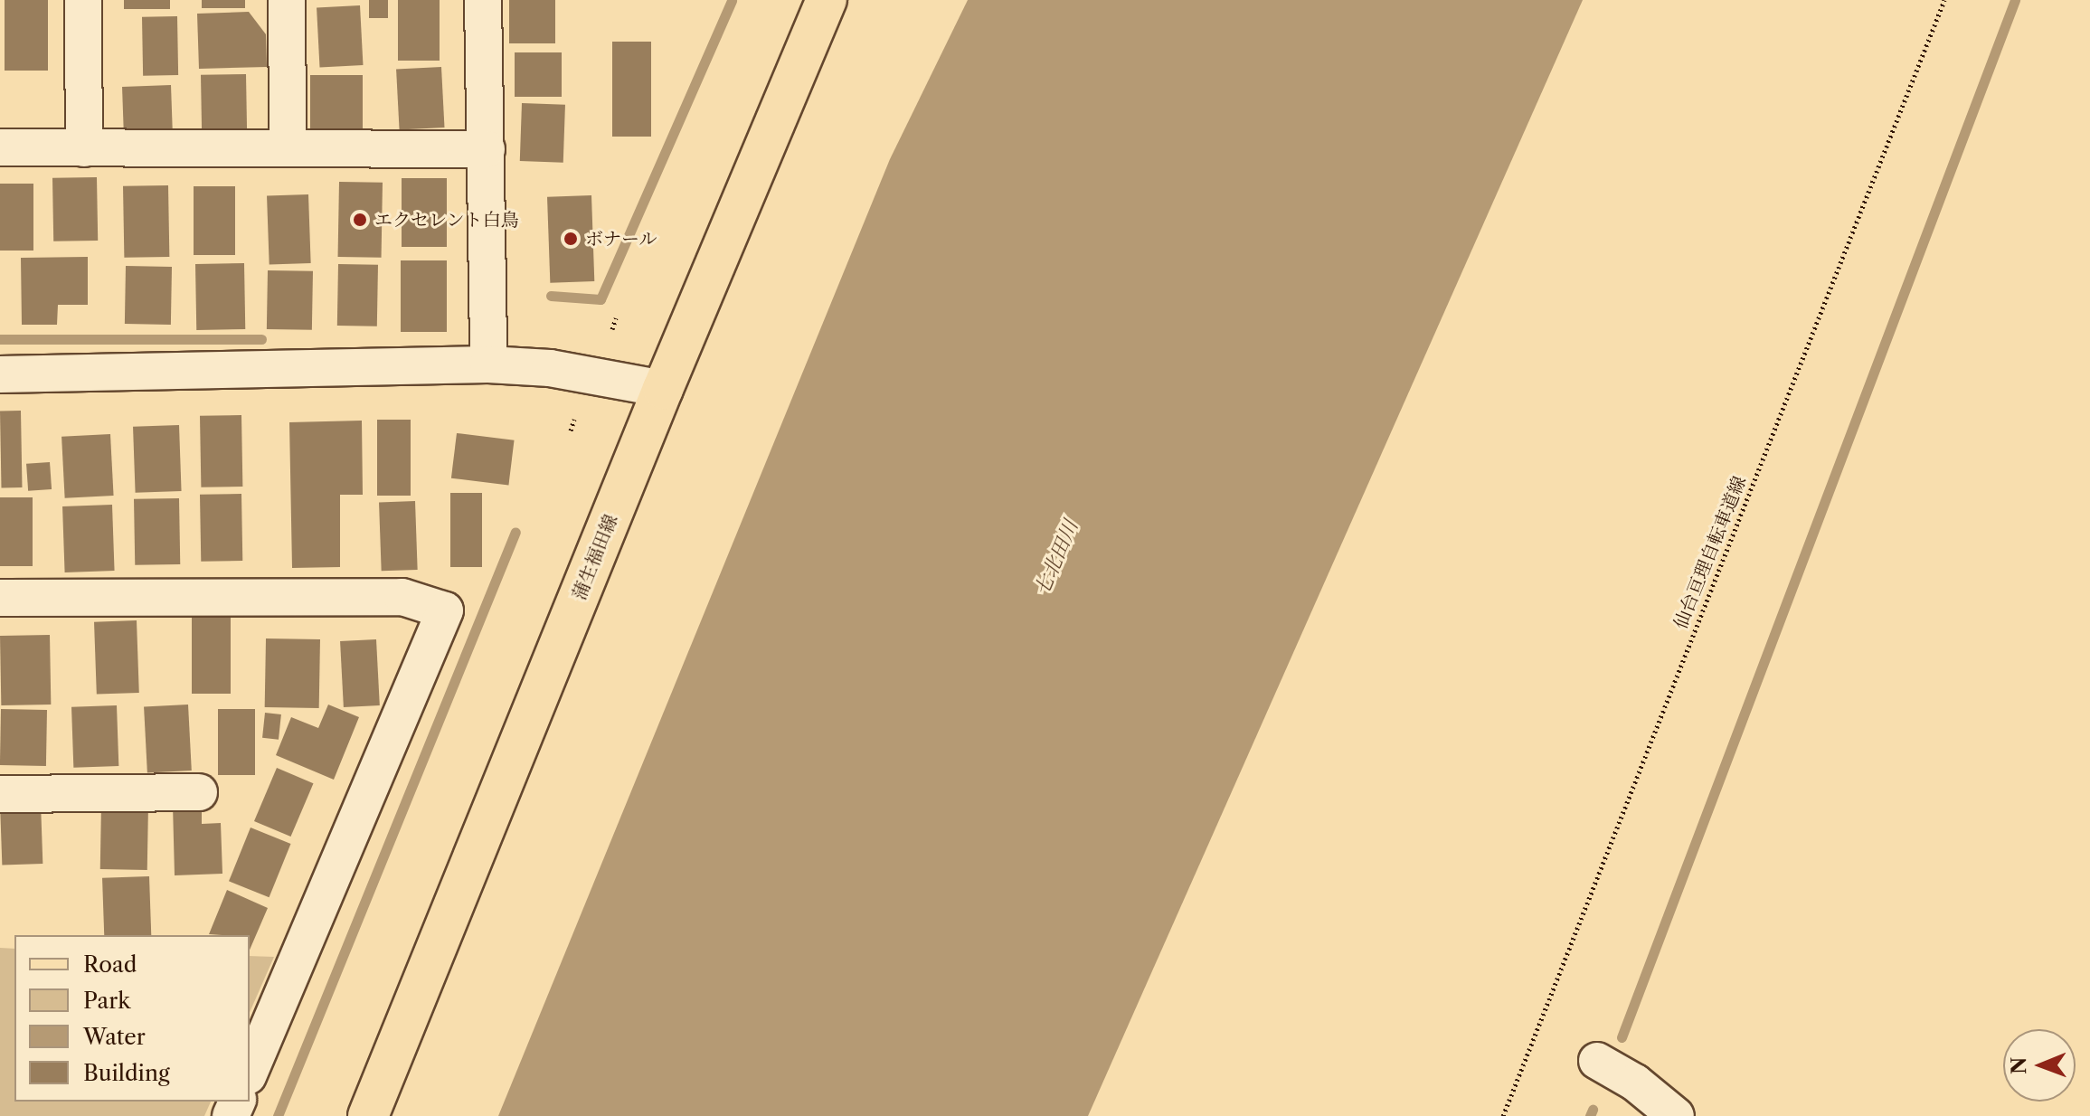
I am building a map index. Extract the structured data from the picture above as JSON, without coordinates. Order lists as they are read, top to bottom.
{
  "streets": {
    "main road": ["蒲生福田線"],
    "path": ["仙台亘理自転車道線"]
  },
  "water": ["七北田川"],
  "places": ["エクセレント白鳥", "ボナール"],
  "legend": [
    "Road",
    "Park",
    "Water",
    "Building"
  ],
  "north": "left"
}
